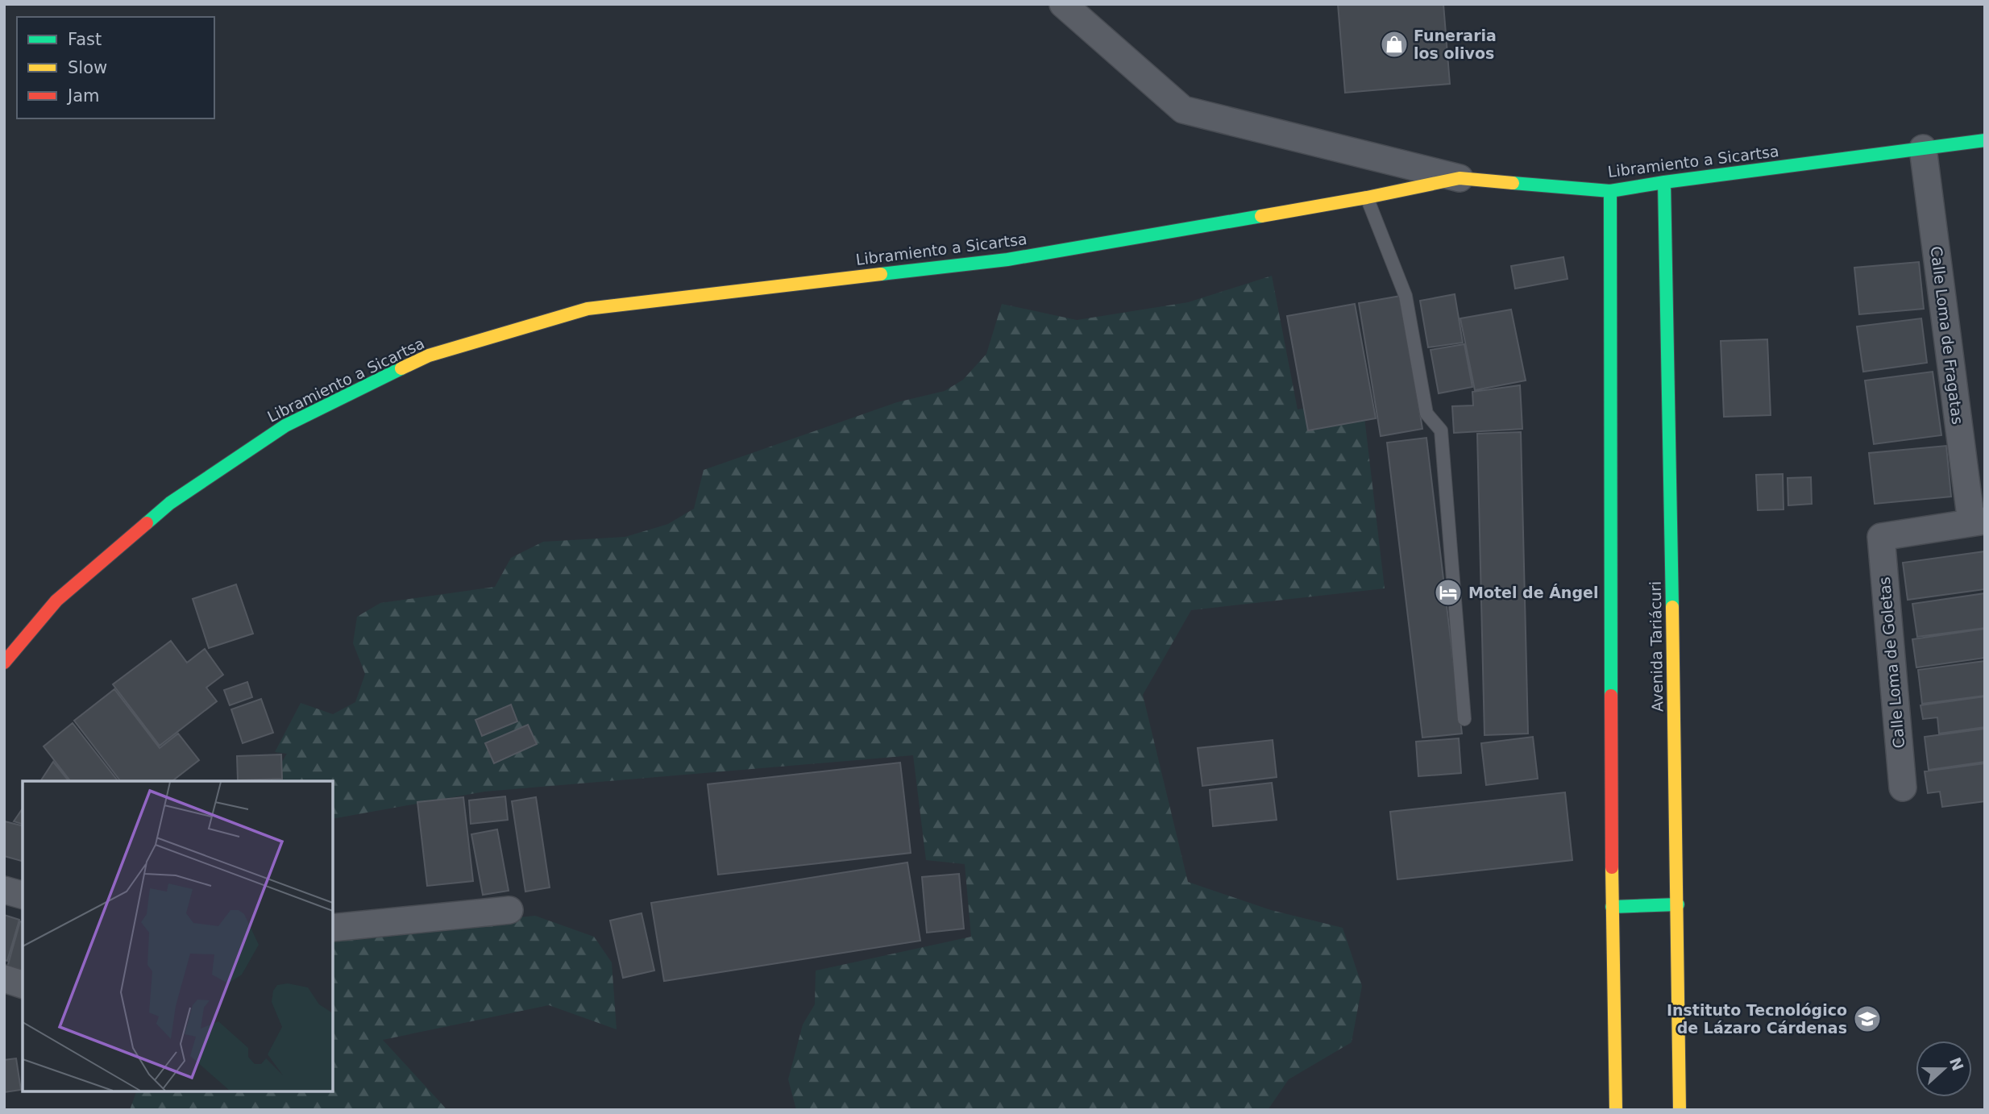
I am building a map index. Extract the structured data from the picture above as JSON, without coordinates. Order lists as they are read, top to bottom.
{
  "streets": {
    "main road": ["Libramiento a Sicartsa", "Avenida Tariácuri"],
    "street": ["Calle Loma de Fragatas", "Calle Loma de Goletas"]
  },
  "crossings": [
    ["Libramiento a Sicartsa", "Calle Loma de Fragatas"],
    ["Libramiento a Sicartsa", "Avenida Tariácuri"],
    ["Calle Loma de Fragatas", "Calle Loma de Goletas"]
  ],
  "places": {
    "shop": ["Funeraria los olivos"],
    "hotel": ["Motel de Ángel"],
    "school or university": ["Instituto Tecnológico de Lázaro Cárdenas"]
  },
  "legend": ["Fast", "Slow", "Jam"],
  "north": "right"
}
